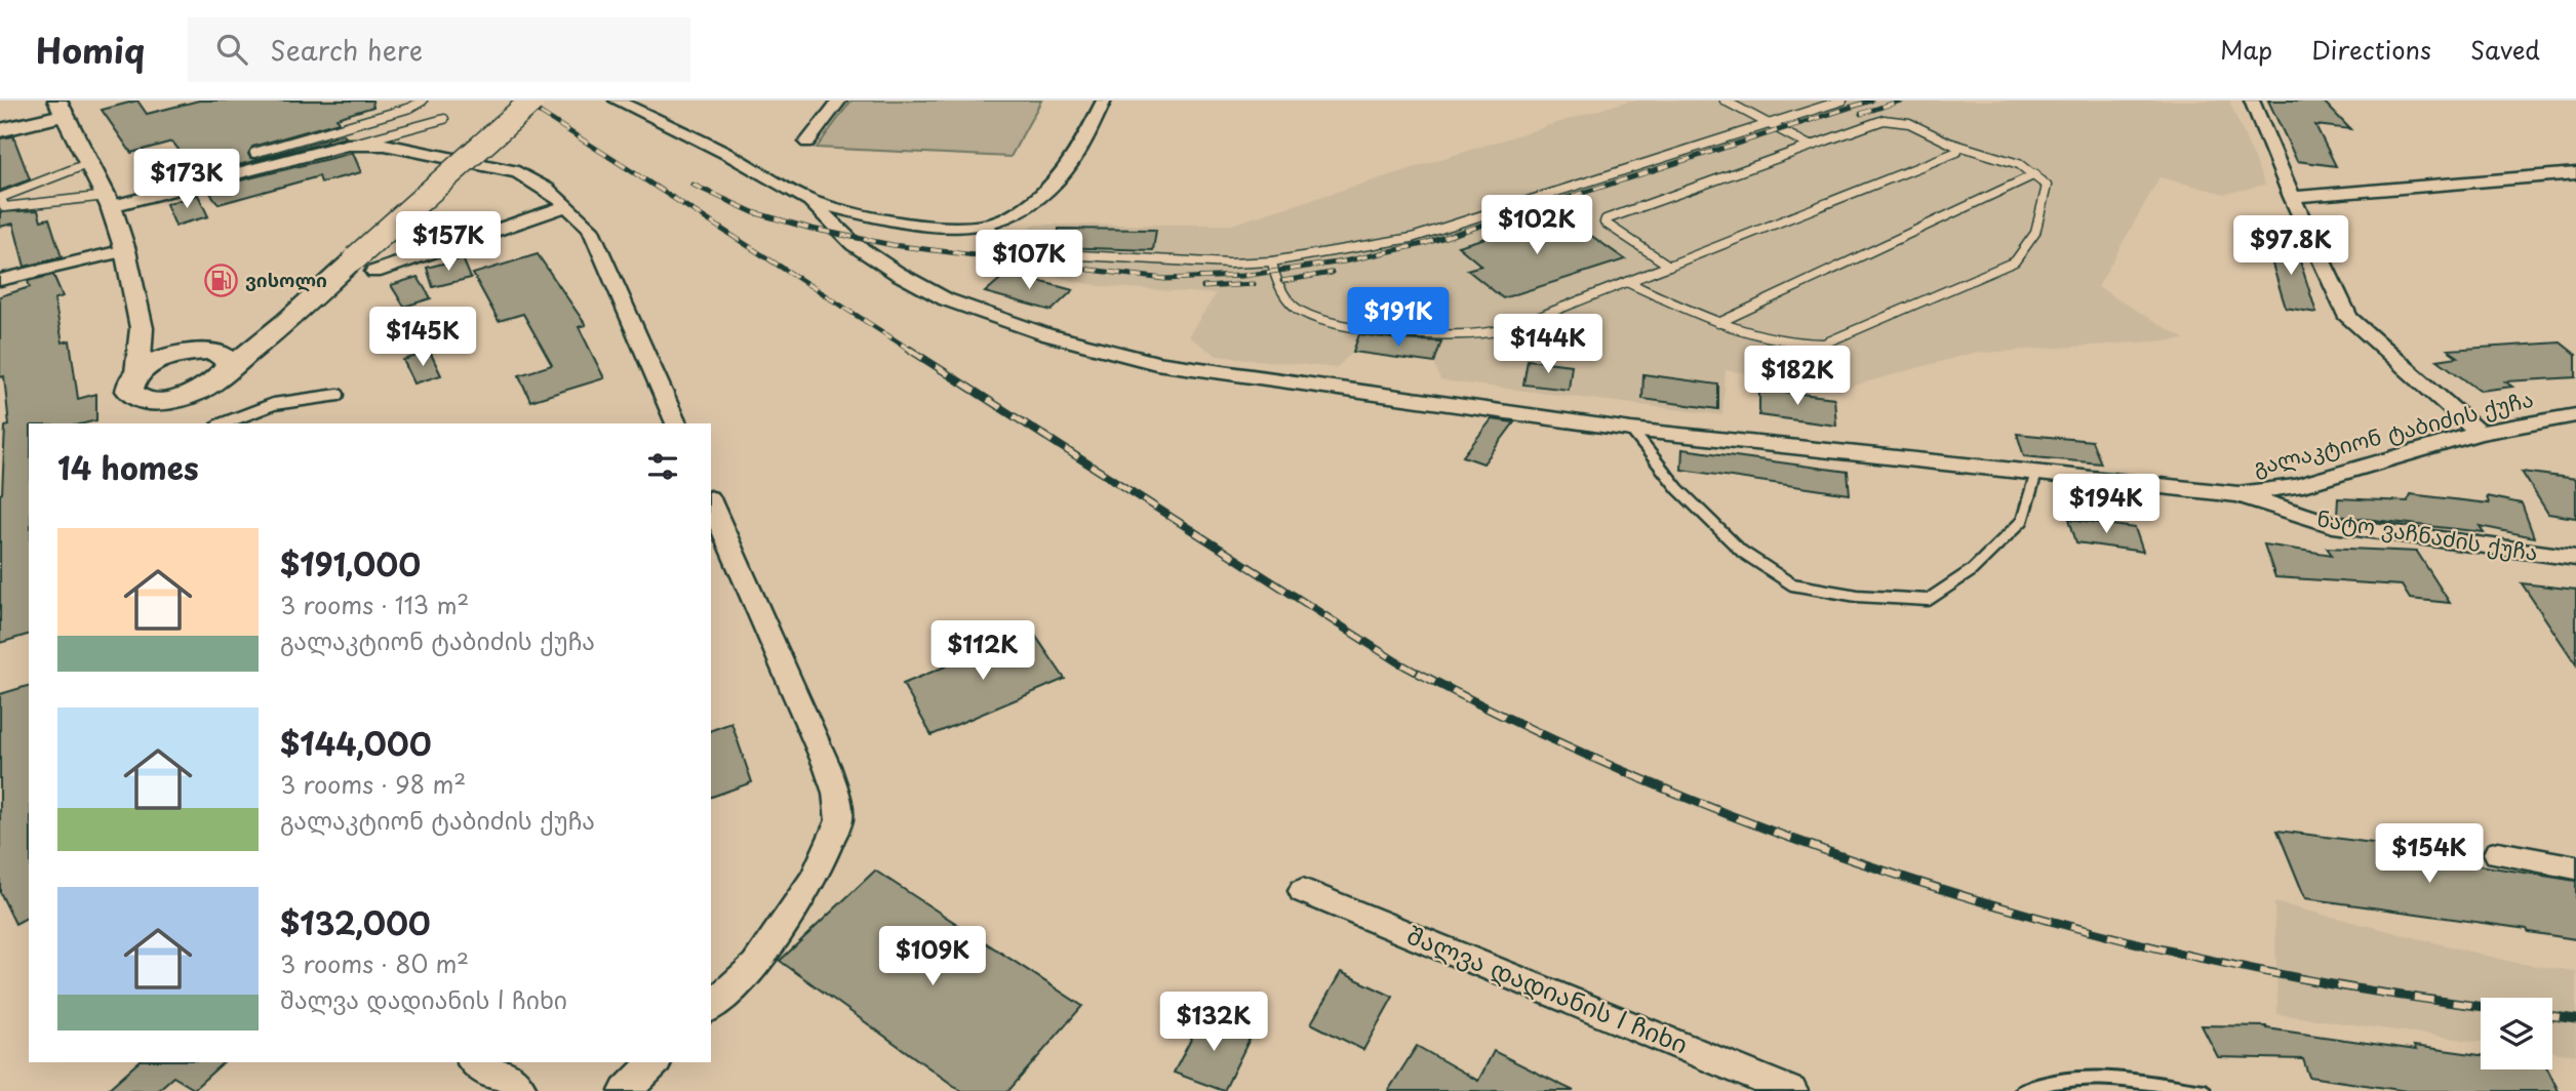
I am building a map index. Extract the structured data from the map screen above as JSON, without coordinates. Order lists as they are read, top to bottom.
{
  "streets": {
    "street": ["გალაკტიონ ტაბიძის ქუჩა", "ნატო ვაჩნაძის ქუჩა", "შალვა დადიანის I ჩიხი"]
  },
  "crossings": [
    ["გალაკტიონ ტაბიძის ქუჩა", "ნატო ვაჩნაძის ქუჩა"]
  ],
  "places": {
    "fuel station": ["ვისოლი"]
  },
  "page": {
    "header": "Homiq",
    "search": "Search here",
    "nav": ["Map", "Directions", "Saved"],
    "price": [
      "$173K",
      "$102K",
      "$157K",
      "$97.8K",
      "$107K",
      "$191K",
      "$145K",
      "$144K",
      "$182K",
      "$194K",
      "$112K",
      "$154K",
      "$109K",
      "$132K"
    ],
    "heading": "14 homes",
    "list": [
      {
        "name": "$191,000",
        "note": "3 rooms · 113 m² · გალაკტიონ ტაბიძის ქუჩა"
      },
      {
        "name": "$144,000",
        "note": "3 rooms · 98 m² · გალაკტიონ ტაბიძის ქუჩა"
      },
      {
        "name": "$132,000",
        "note": "3 rooms · 80 m² · შალვა დადიანის I ჩიხი"
      }
    ]
  }
}
